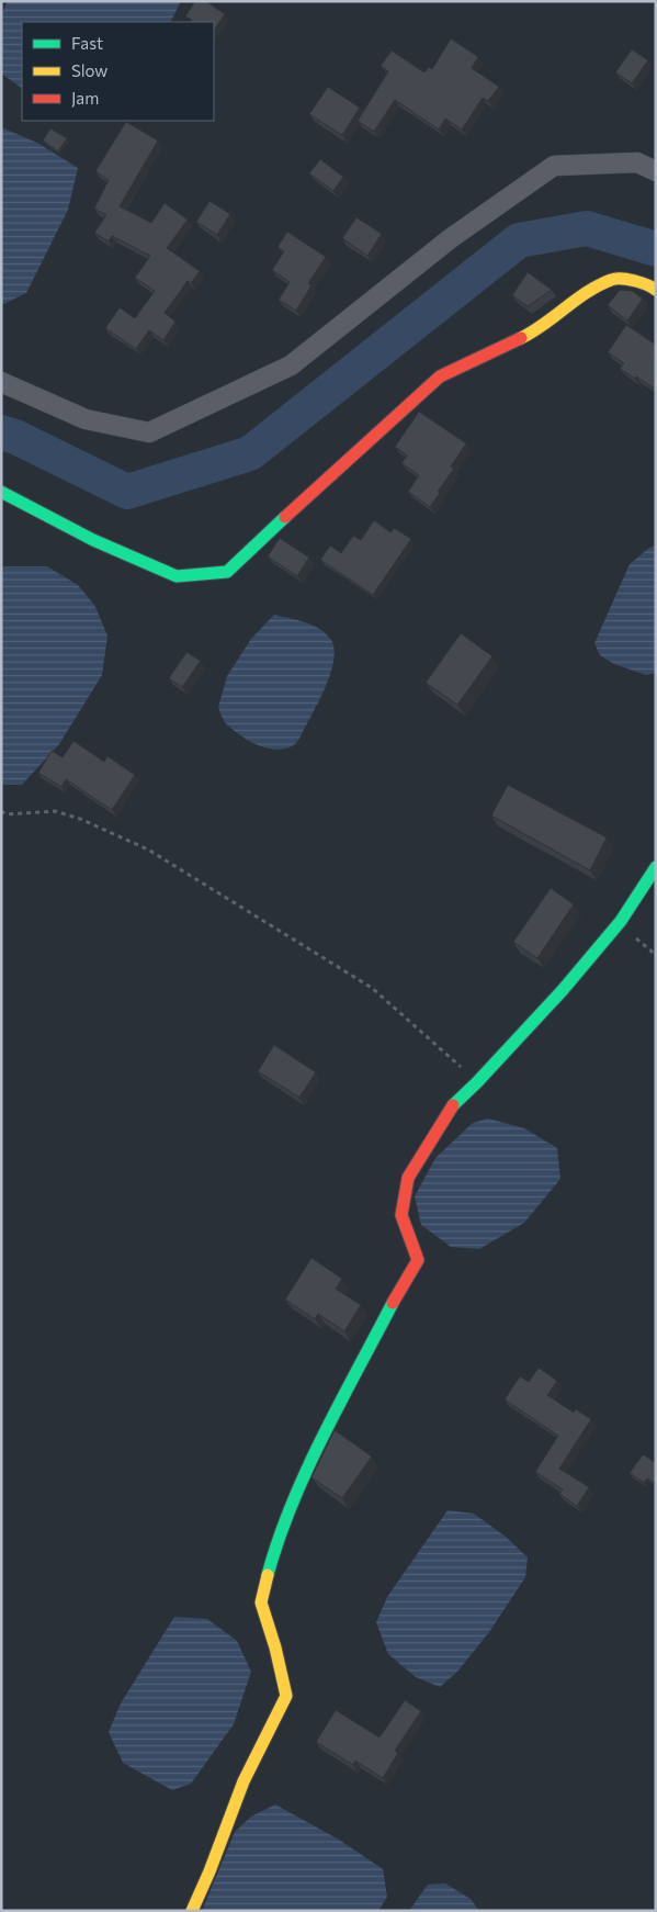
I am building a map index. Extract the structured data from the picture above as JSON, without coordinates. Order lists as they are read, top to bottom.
{
  "legend": ["Fast", "Slow", "Jam"]
}
